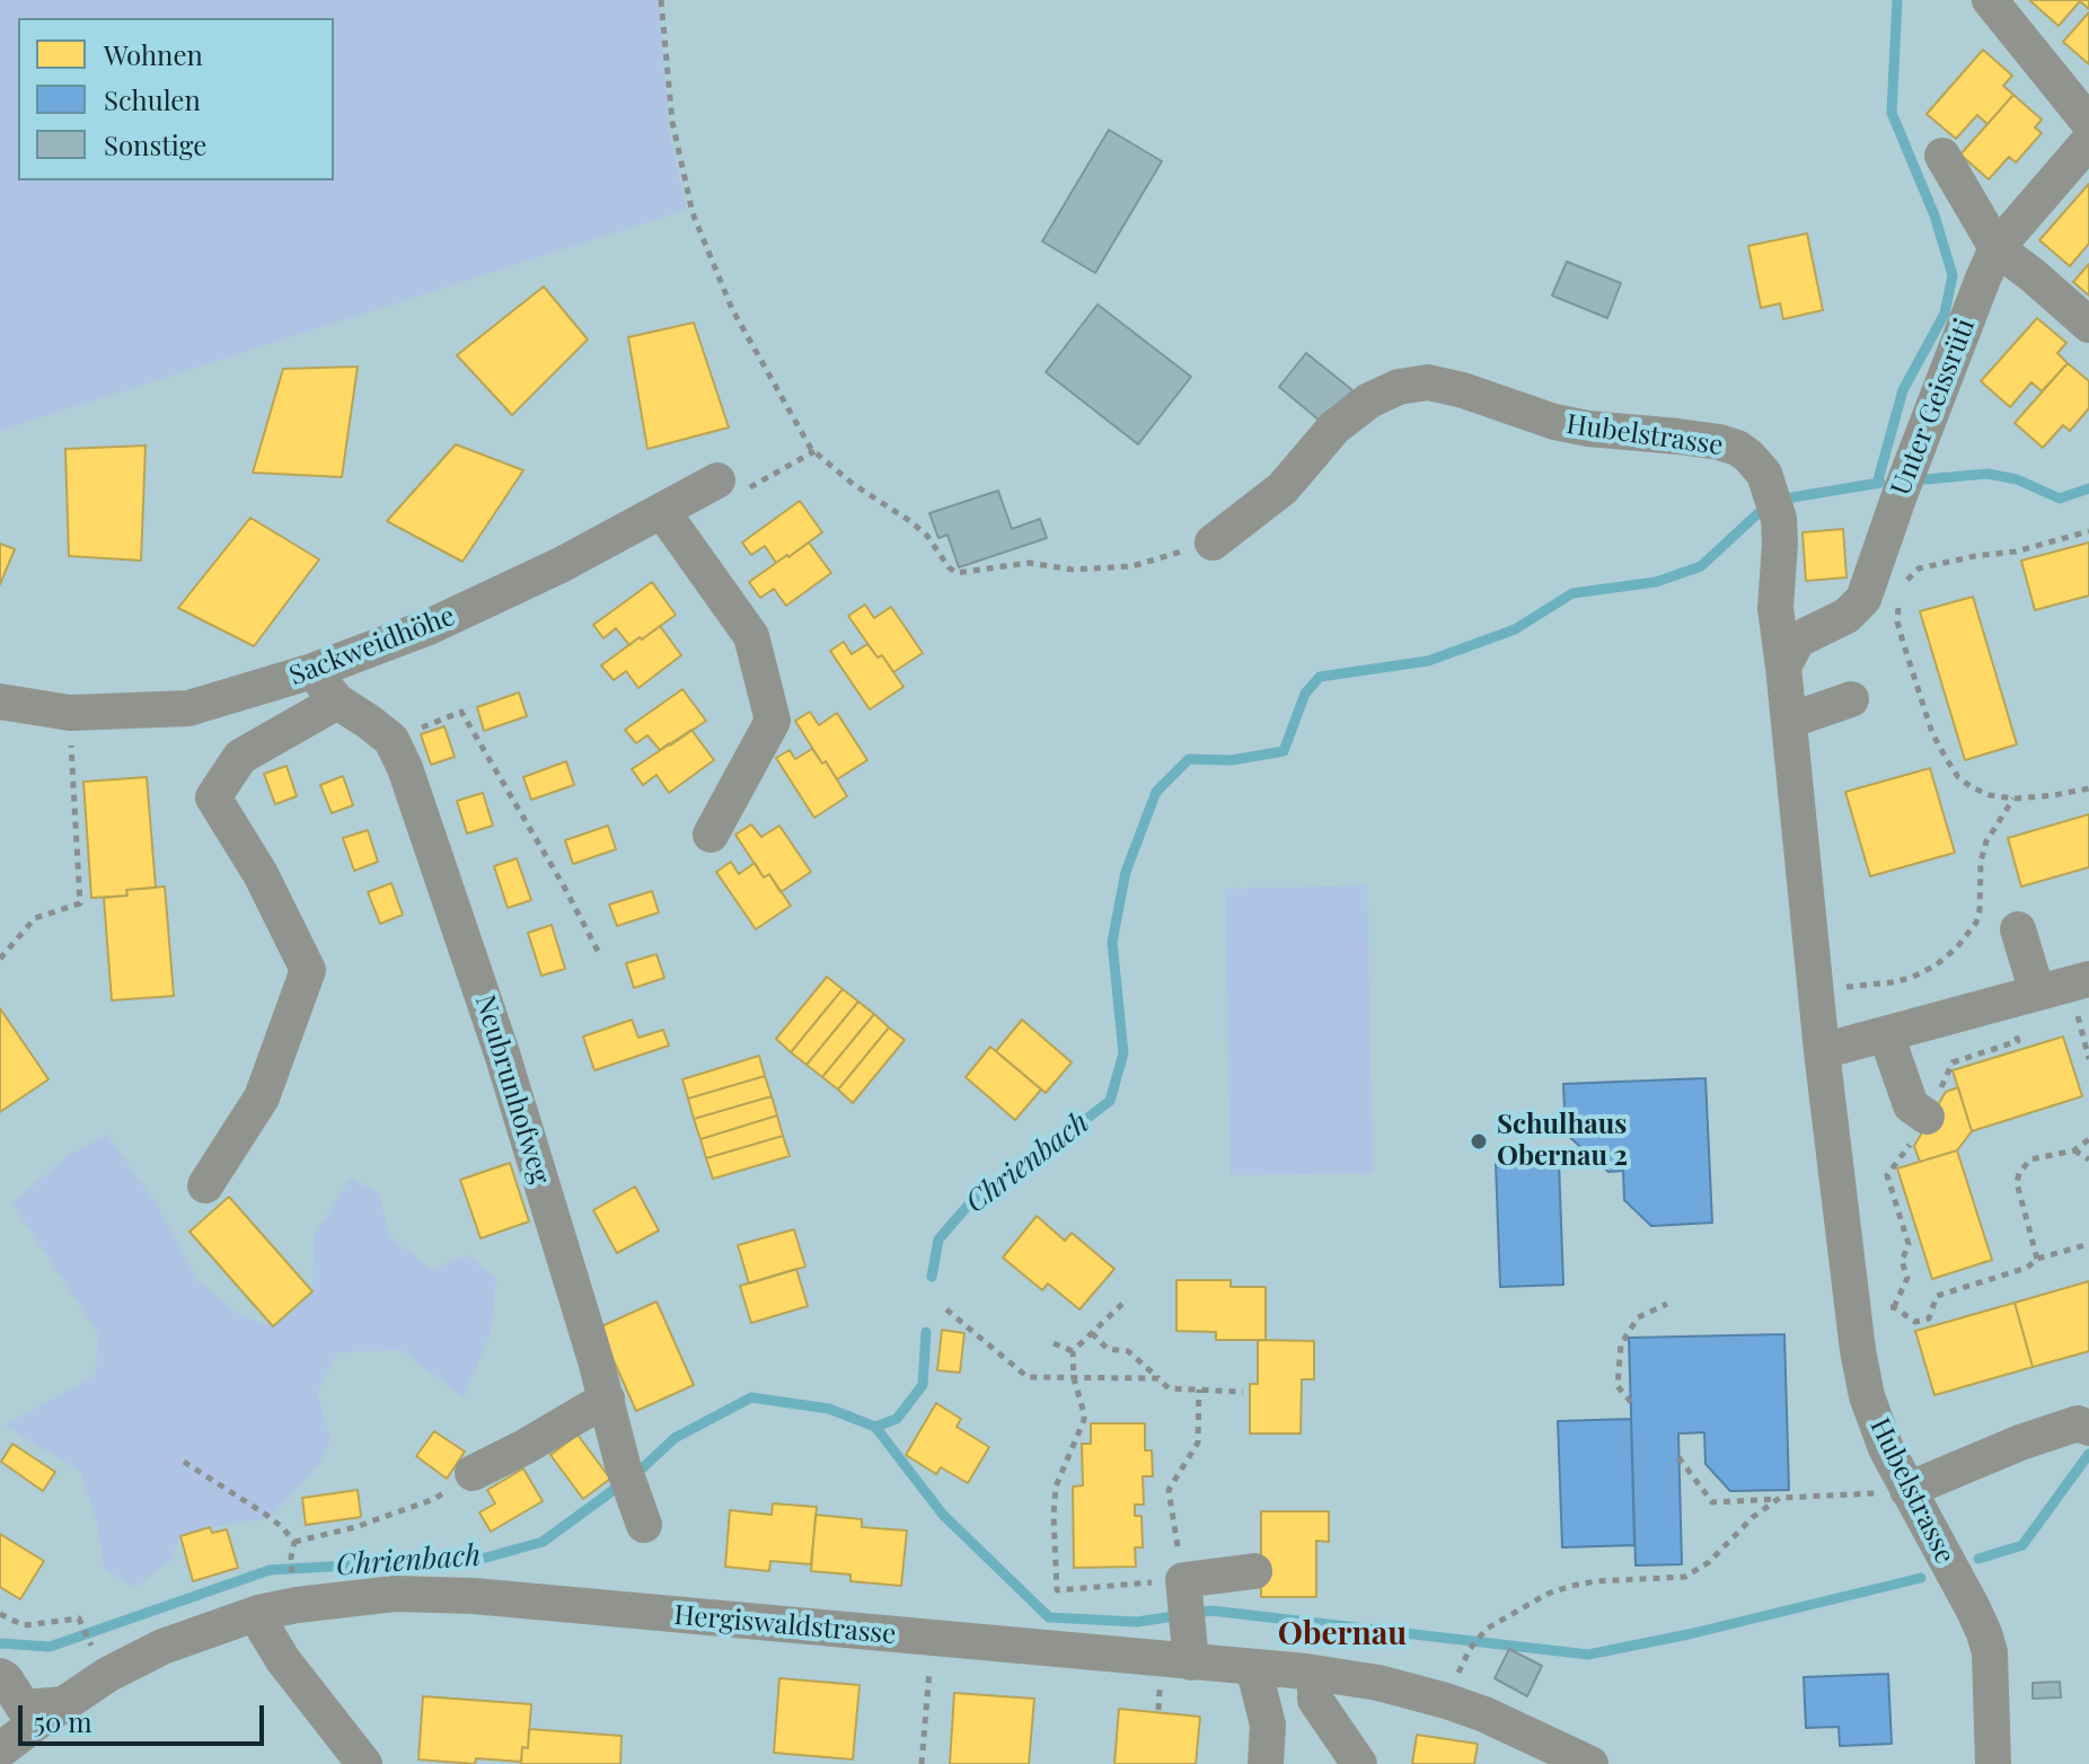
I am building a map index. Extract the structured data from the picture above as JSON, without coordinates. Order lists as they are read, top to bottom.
{
  "streets": {
    "street": [
      "Unter Geissrüti",
      "Hubelstrasse",
      "Sackweidhöhe",
      "Neubrunhofweg",
      "Hergiswaldstrasse"
    ]
  },
  "crossings": [
    ["Unter Geissrüti", "Hubelstrasse"],
    ["Sackweidhöhe", "Neubrunhofweg"]
  ],
  "districts": ["Obernau"],
  "water": ["Chrienbach"],
  "places": ["Schulhaus Obernau 2"],
  "legend": ["Wohnen", "Schulen", "Sonstige"],
  "scale_bar": "50 m"
}
